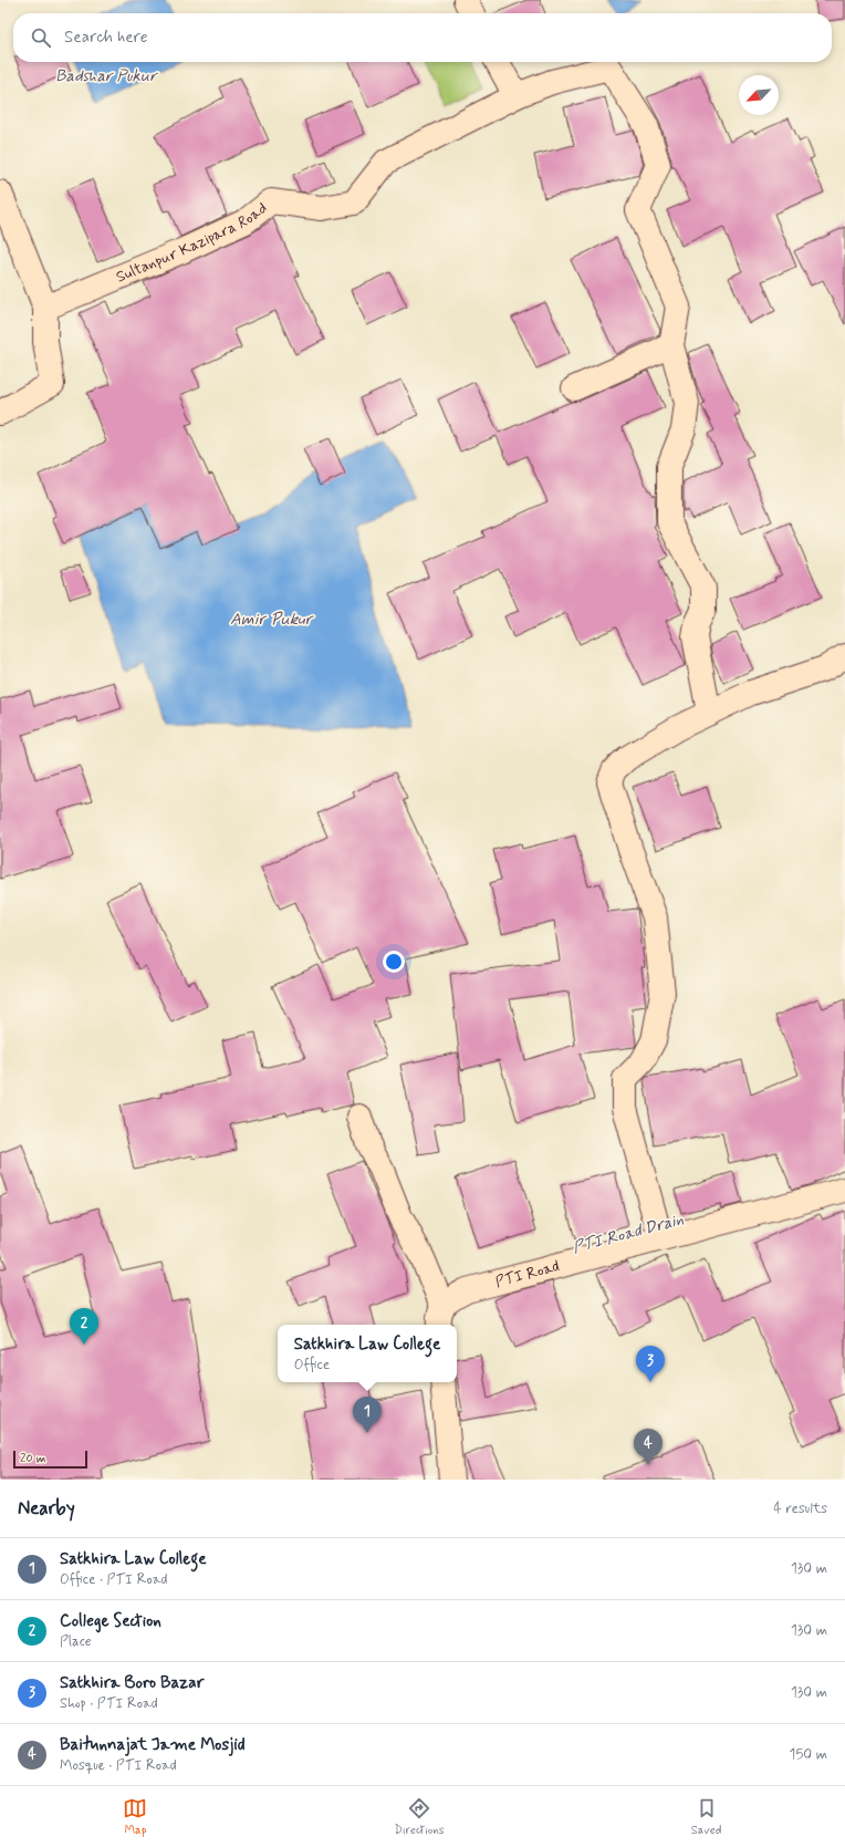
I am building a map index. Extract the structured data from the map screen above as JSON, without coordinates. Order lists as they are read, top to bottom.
{
  "streets": {
    "street": ["Sultanpur Kazipara Road", "PTI Road"]
  },
  "water": ["Badshar Pukur", "Amir Pukur", "PTI Road Drain"],
  "scale_bar": "20 m",
  "north": "bottom left",
  "page": {
    "search": "Search here",
    "pins": [
      "2",
      "3",
      "1",
      "4"
    ],
    "popup": ["Satkhira Law College", "Office"],
    "scale": "20 m",
    "heading": ["Nearby", "4 results"],
    "list": [
      {
        "mark": "1",
        "name": "Satkhira Law College",
        "note": "Office · PTI Road",
        "value": "130 m"
      },
      {
        "mark": "2",
        "name": "College Section",
        "note": "Place",
        "value": "130 m"
      },
      {
        "mark": "3",
        "name": "Satkhira Boro Bazar",
        "note": "Shop · PTI Road",
        "value": "130 m"
      },
      {
        "mark": "4",
        "name": "Baitunnajat Jame Mosjid",
        "note": "Mosque · PTI Road",
        "value": "150 m"
      }
    ],
    "nav": ["Map", "Directions", "Saved"]
  }
}
